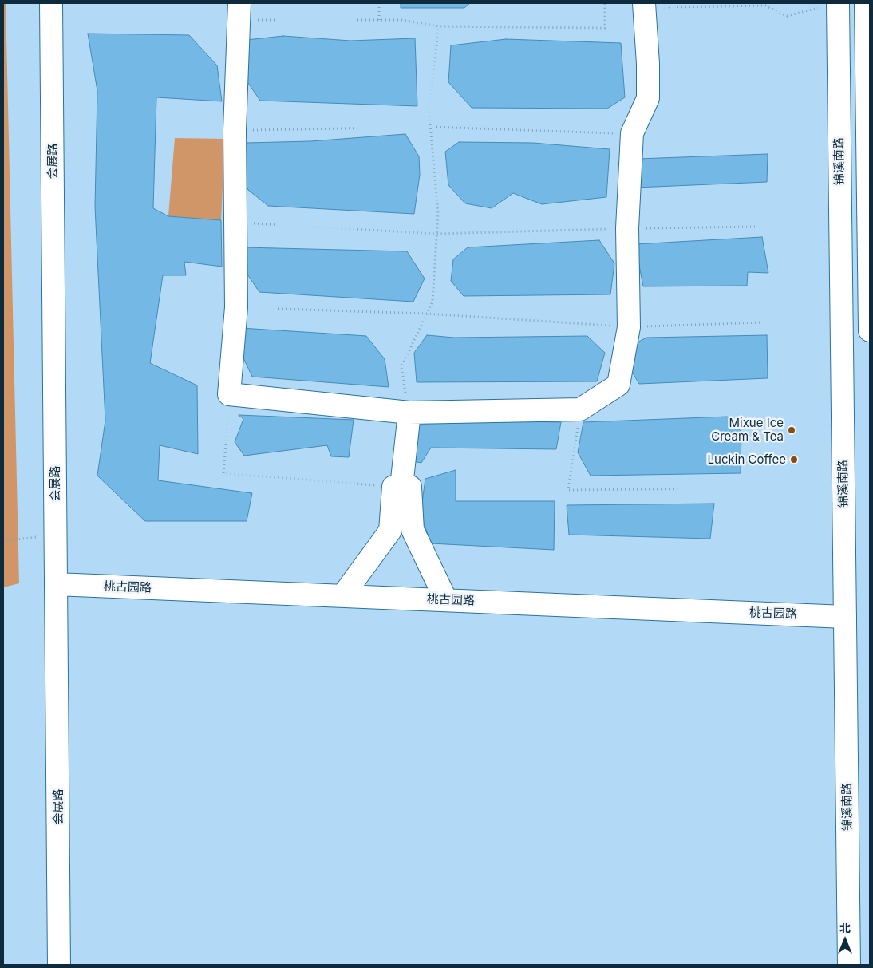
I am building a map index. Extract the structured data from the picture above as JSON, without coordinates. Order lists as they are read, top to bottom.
{
  "streets": {
    "street": ["会展路", "锦溪南路", "桃古园路"]
  },
  "crossings": [
    ["会展路", "桃古园路"],
    ["锦溪南路", "桃古园路"]
  ],
  "places": ["Mixue Ice Cream & Tea", "Luckin Coffee"],
  "north": "top"
}
